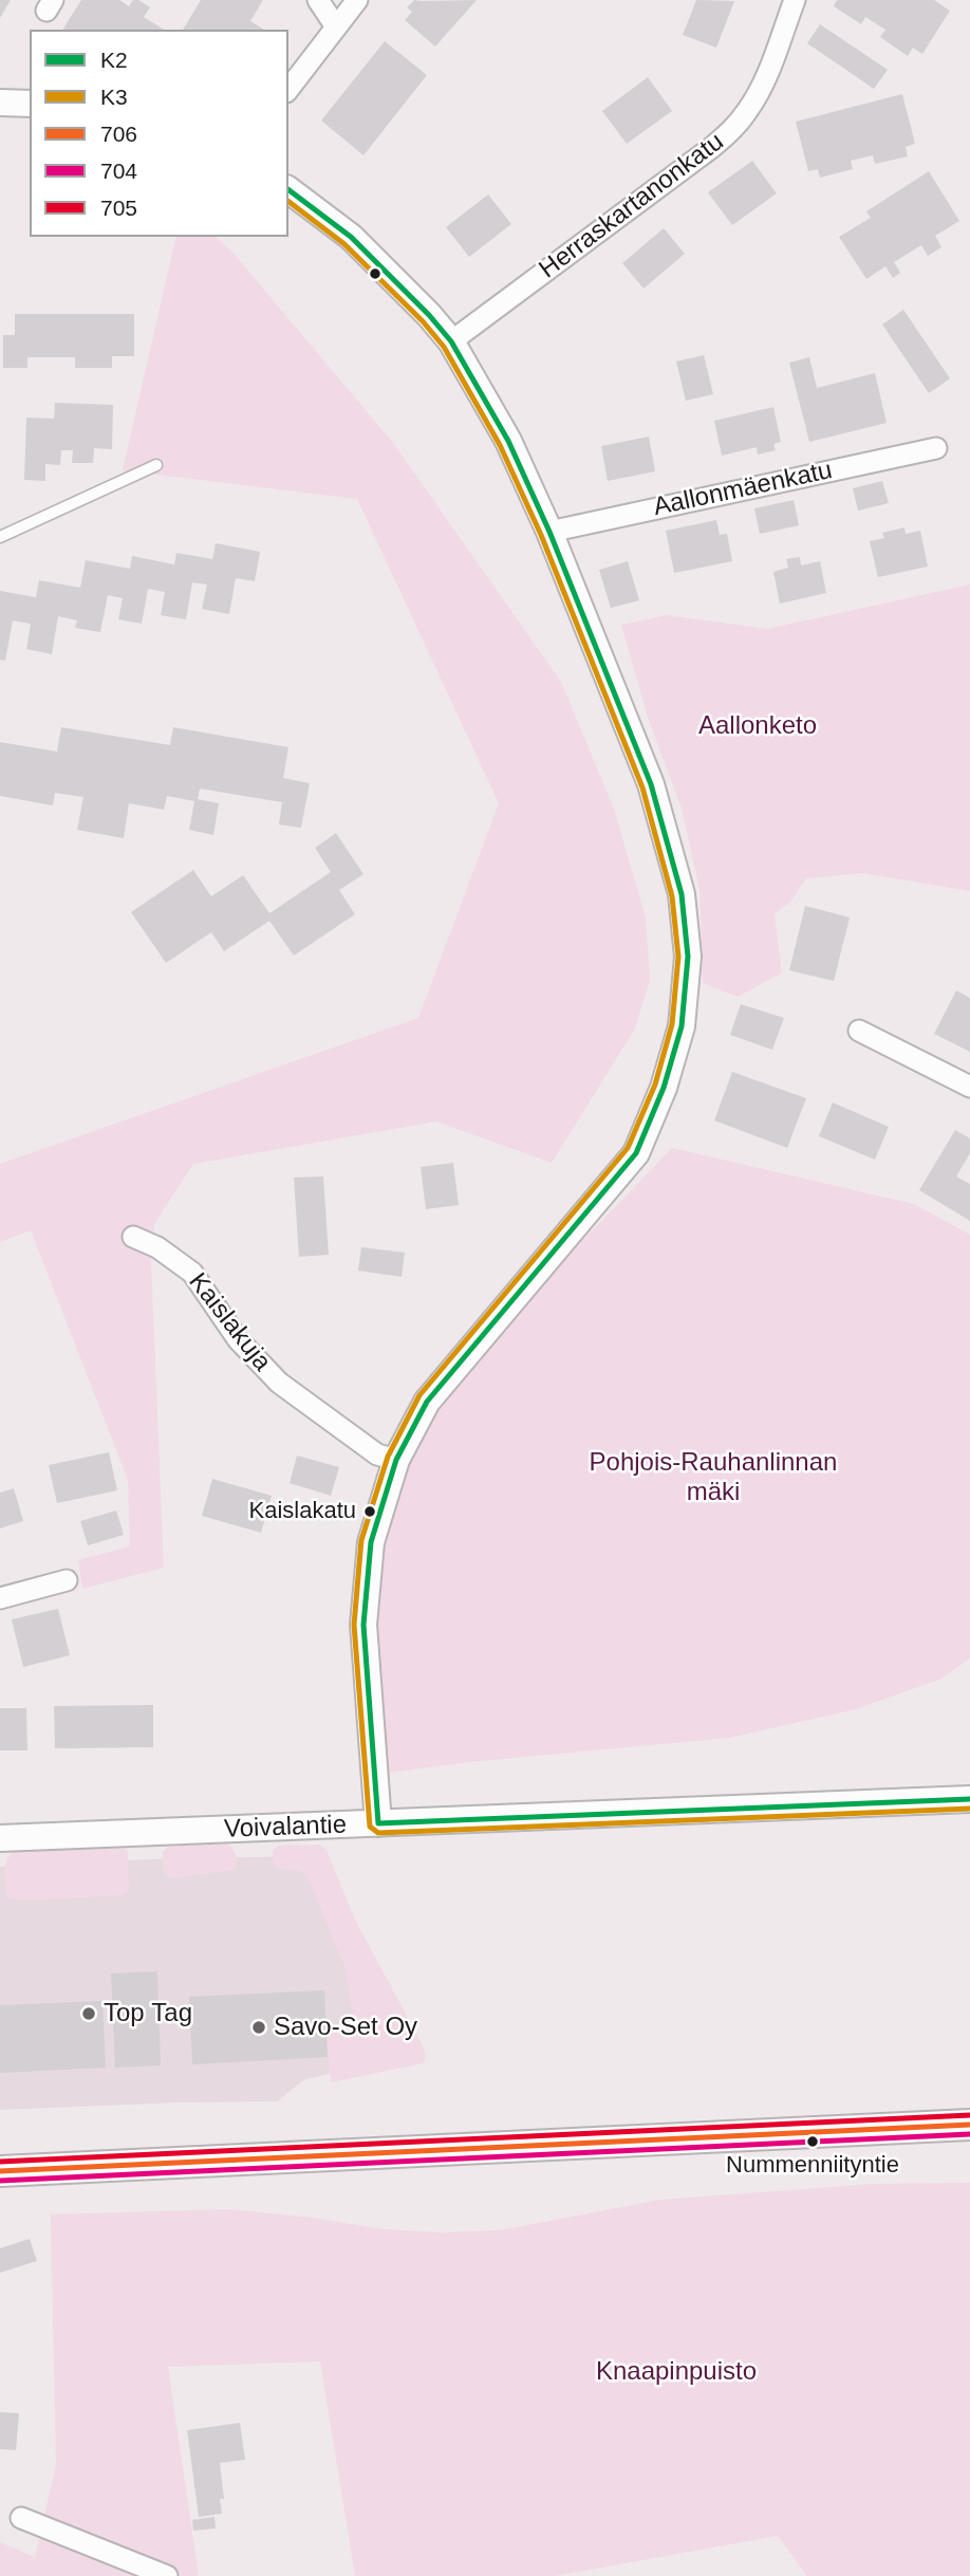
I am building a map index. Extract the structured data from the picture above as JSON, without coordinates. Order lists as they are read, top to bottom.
{
  "streets": {
    "street": [
      "Herraskartanonkatu",
      "Aallonmäenkatu",
      "Kaislakuja",
      "Voivalantie"
    ]
  },
  "parks": ["Aallonketo", "Pohjois-Rauhanlinnan mäki", "Knaapinpuisto"],
  "places": [
    "Kaislakatu",
    "Top Tag",
    "Savo-Set Oy",
    "Nummenniityntie"
  ],
  "lines": [
    "transit line K2",
    "transit line K3",
    "transit line 705",
    "transit line 706",
    "transit line 704"
  ],
  "legend": [
    "K2",
    "K3",
    "706",
    "704",
    "705"
  ]
}
